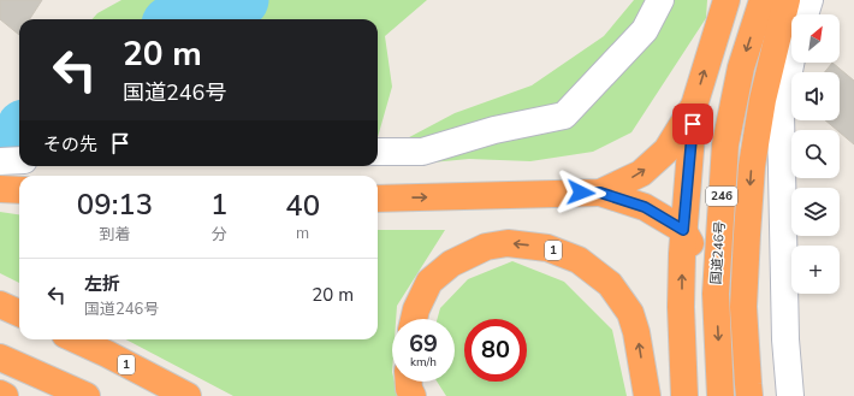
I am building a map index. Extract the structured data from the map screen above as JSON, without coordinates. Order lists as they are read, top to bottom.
{
  "streets": {
    "highway": ["246", "1", "国道246号"]
  },
  "north": "top right",
  "page": {
    "map_buttons": "+",
    "turn": ["20 m", "国道246号"],
    "then": "その先",
    "eta": [
      "09:13",
      "到着",
      "1",
      "分",
      "40",
      "m"
    ],
    "list": [
      {
        "name": "左折",
        "note": "国道246号",
        "value": "20 m"
      }
    ],
    "speed": "69 km/h",
    "limit": "80"
  }
}
